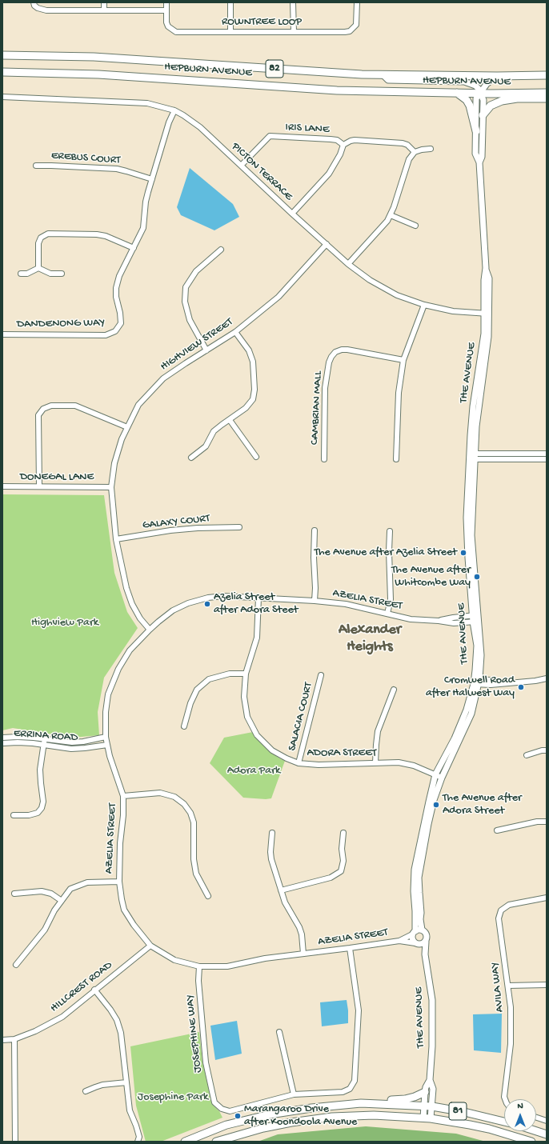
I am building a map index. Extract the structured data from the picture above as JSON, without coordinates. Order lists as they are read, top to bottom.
{
  "streets": {
    "main road": ["82", "HEPBURN AVENUE", "81"],
    "street": [
      "ROWNTREE LOOP",
      "IRIS LANE",
      "EREBUS COURT",
      "PICTON TERRACE",
      "DANDENONG WAY",
      "HIGHVIEW STREET",
      "THE AVENUE",
      "CAMBRIAN MALL",
      "DONEGAL LANE",
      "GALAXY COURT",
      "AZELIA STREET",
      "SALACIA COURT",
      "ERRINA ROAD",
      "ADORA STREET",
      "HILLCREST ROAD",
      "AVILA WAY",
      "JOSEPHINE WAY"
    ]
  },
  "crossings": [
    ["HEPBURN AVENUE", "THE AVENUE"],
    ["IRIS LANE", "PICTON TERRACE"],
    ["EREBUS COURT", "DANDENONG WAY"],
    ["PICTON TERRACE", "DANDENONG WAY"],
    ["PICTON TERRACE", "HIGHVIEW STREET"],
    ["PICTON TERRACE", "THE AVENUE"],
    ["HIGHVIEW STREET", "DONEGAL LANE"],
    ["HIGHVIEW STREET", "GALAXY COURT"],
    ["HIGHVIEW STREET", "AZELIA STREET"],
    ["THE AVENUE", "AZELIA STREET"],
    ["THE AVENUE", "ADORA STREET"],
    ["THE AVENUE", "81"],
    ["AZELIA STREET", "ERRINA ROAD"],
    ["AZELIA STREET", "ADORA STREET"],
    ["AZELIA STREET", "HILLCREST ROAD"],
    ["AZELIA STREET", "JOSEPHINE WAY"],
    ["SALACIA COURT", "ADORA STREET"]
  ],
  "districts": ["Alexander Heights"],
  "parks": ["Highview Park", "Adora Park", "Josephine Park"],
  "places": [
    "The Avenue after Azelia Street",
    "The Avenue after Whitcombe Way",
    "Azelia Street after Adora Steet",
    "Cromwell Road after Halwest Way",
    "The Avenue after Adora Street",
    "Marangaroo Drive after Koondoola Avenue"
  ],
  "north": "top"
}
